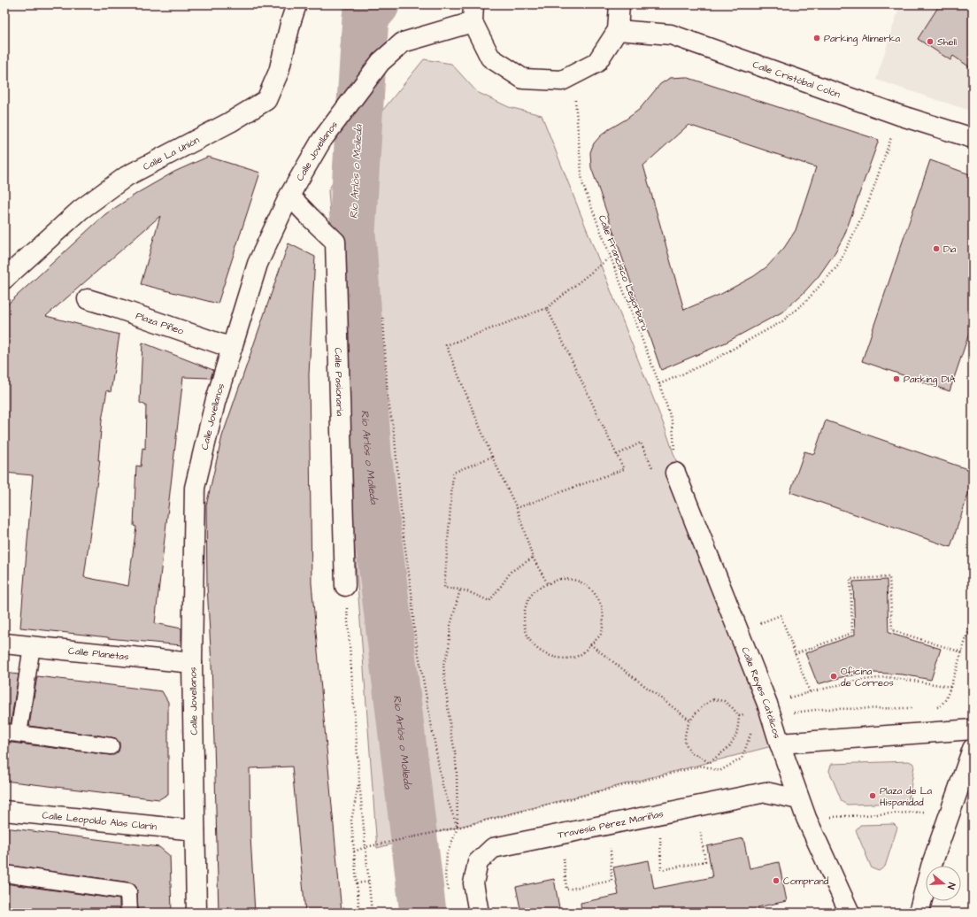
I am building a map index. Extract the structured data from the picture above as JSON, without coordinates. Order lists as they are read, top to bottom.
{
  "streets": {
    "street": [
      "Calle Cristóbal Colón",
      "Calle Jovellanos",
      "Calle La Unión",
      "Plaza Piñeo",
      "Calle Pasionaria",
      "Calle Planetas",
      "Calle Reyes Católicos",
      "Calle Leopoldo Alas Clarín",
      "Travesía Pérez Mariñas"
    ],
    "path": ["Calle Francisco Legorburu"]
  },
  "crossings": [
    ["Calle Jovellanos", "Plaza Piñeo"],
    ["Calle Jovellanos", "Calle Pasionaria"],
    ["Calle Jovellanos", "Calle Planetas"],
    ["Calle Jovellanos", "Calle Leopoldo Alas Clarín"],
    ["Calle Francisco Legorburu", "Calle Reyes Católicos"],
    ["Calle Reyes Católicos", "Travesía Pérez Mariñas"]
  ],
  "water": ["Río Arlós o Molleda"],
  "places": [
    "Parking Alimerka",
    "Shell",
    "Dia",
    "Parking DIA",
    "Oficina de Correos",
    "Plaza de La Hispanidad",
    "Comprand"
  ],
  "north": "right"
}
